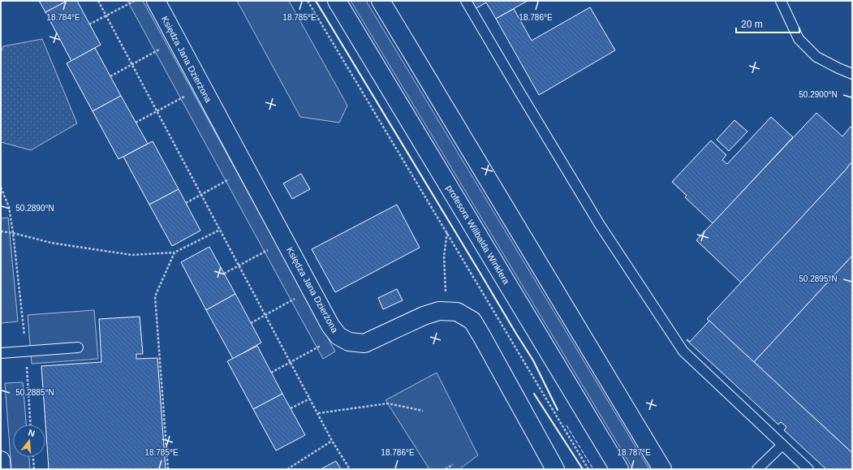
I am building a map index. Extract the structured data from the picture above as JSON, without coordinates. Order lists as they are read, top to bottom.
{
  "streets": {
    "main road": ["Księdza Jana Dzierżona", "profesora Wilibalda Winklera"]
  },
  "scale_bar": "20 m",
  "north": "top",
  "coordinates": [
    "18.784°E",
    "18.785°E",
    "18.786°E",
    "50.2900°N",
    "50.2890°N",
    "50.2895°N",
    "50.2885°N",
    "18.787°E"
  ]
}
